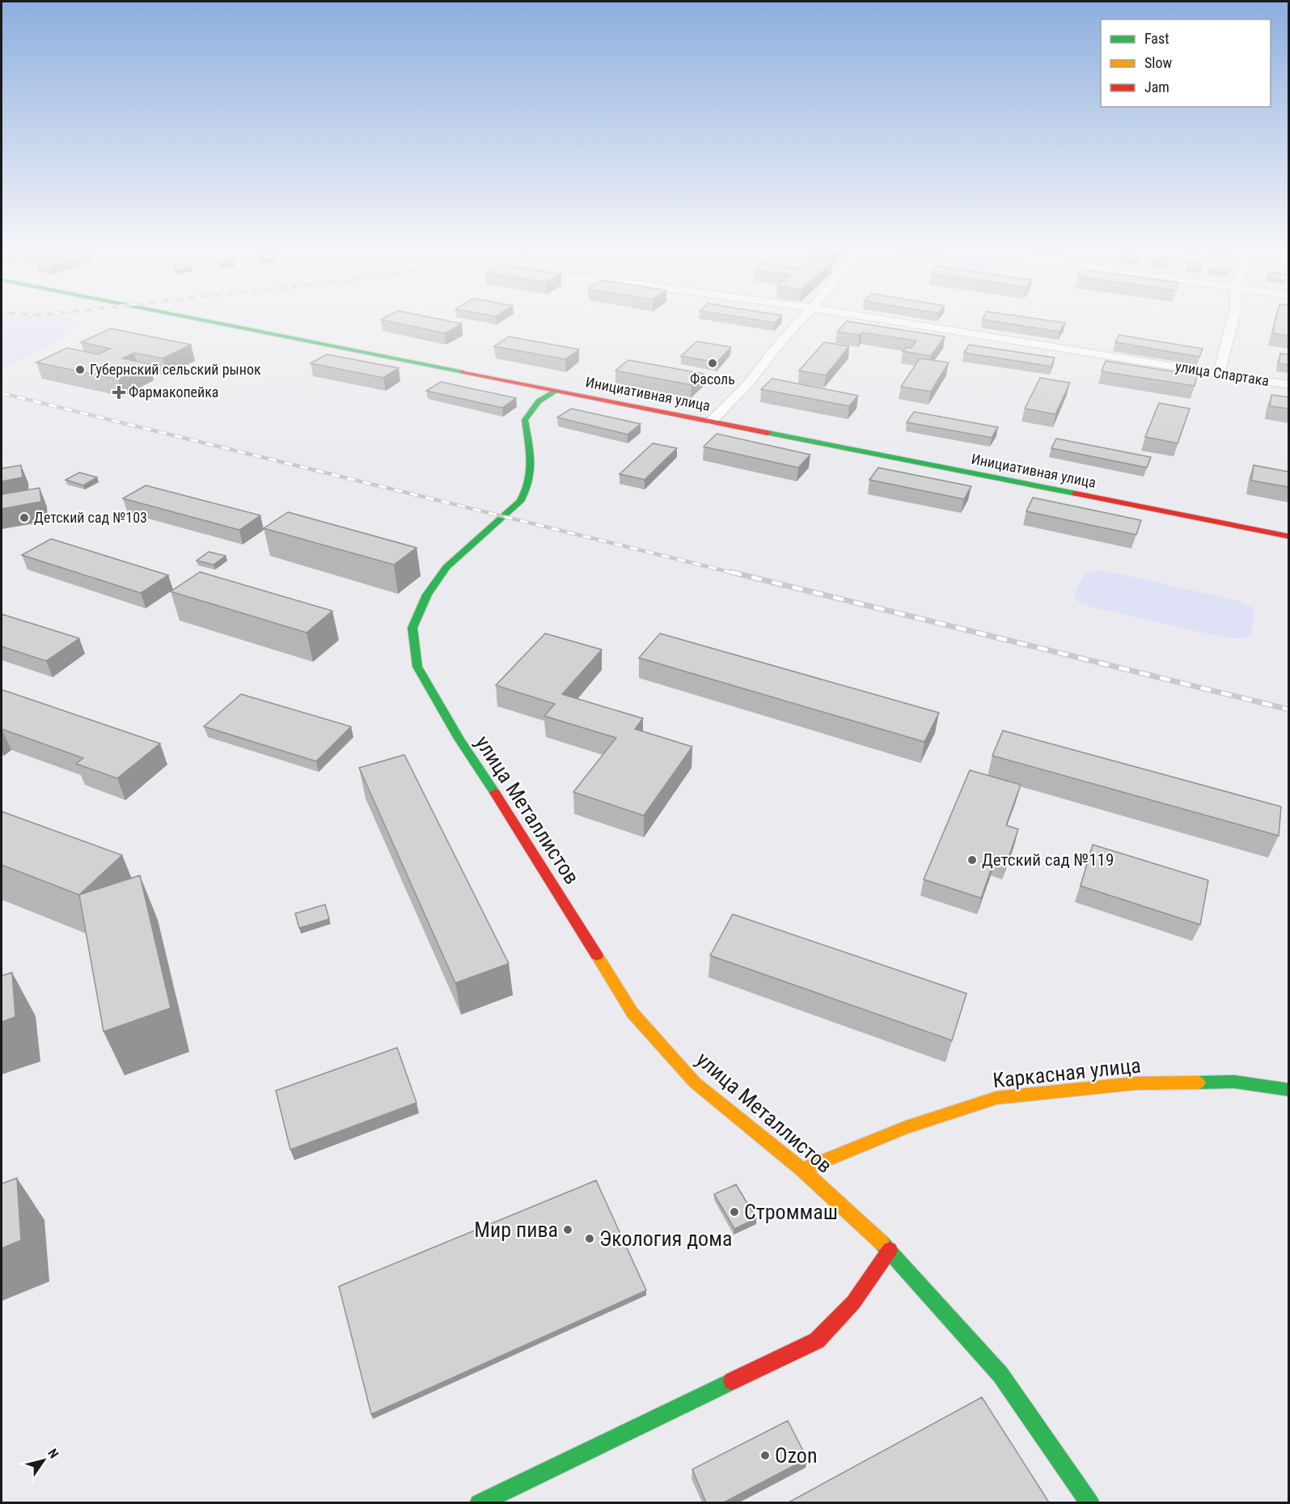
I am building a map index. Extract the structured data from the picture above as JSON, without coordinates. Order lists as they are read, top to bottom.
{
  "streets": {
    "main road": ["Инициативная улица", "улица Металлистов", "Каркасная улица"],
    "street": ["улица Спартака"]
  },
  "crossings": [
    ["Инициативная улица", "улица Металлистов"],
    ["улица Металлистов", "Каркасная улица"]
  ],
  "places": {
    "other": [
      "Фасоль",
      "Губернский сельский рынок",
      "Детский сад №103",
      "Детский сад №119",
      "Строммаш",
      "Мир пива",
      "Экология дома",
      "Ozon"
    ],
    "health": ["Фармакопейка"]
  },
  "legend": ["Fast", "Slow", "Jam"],
  "north": "top right"
}
